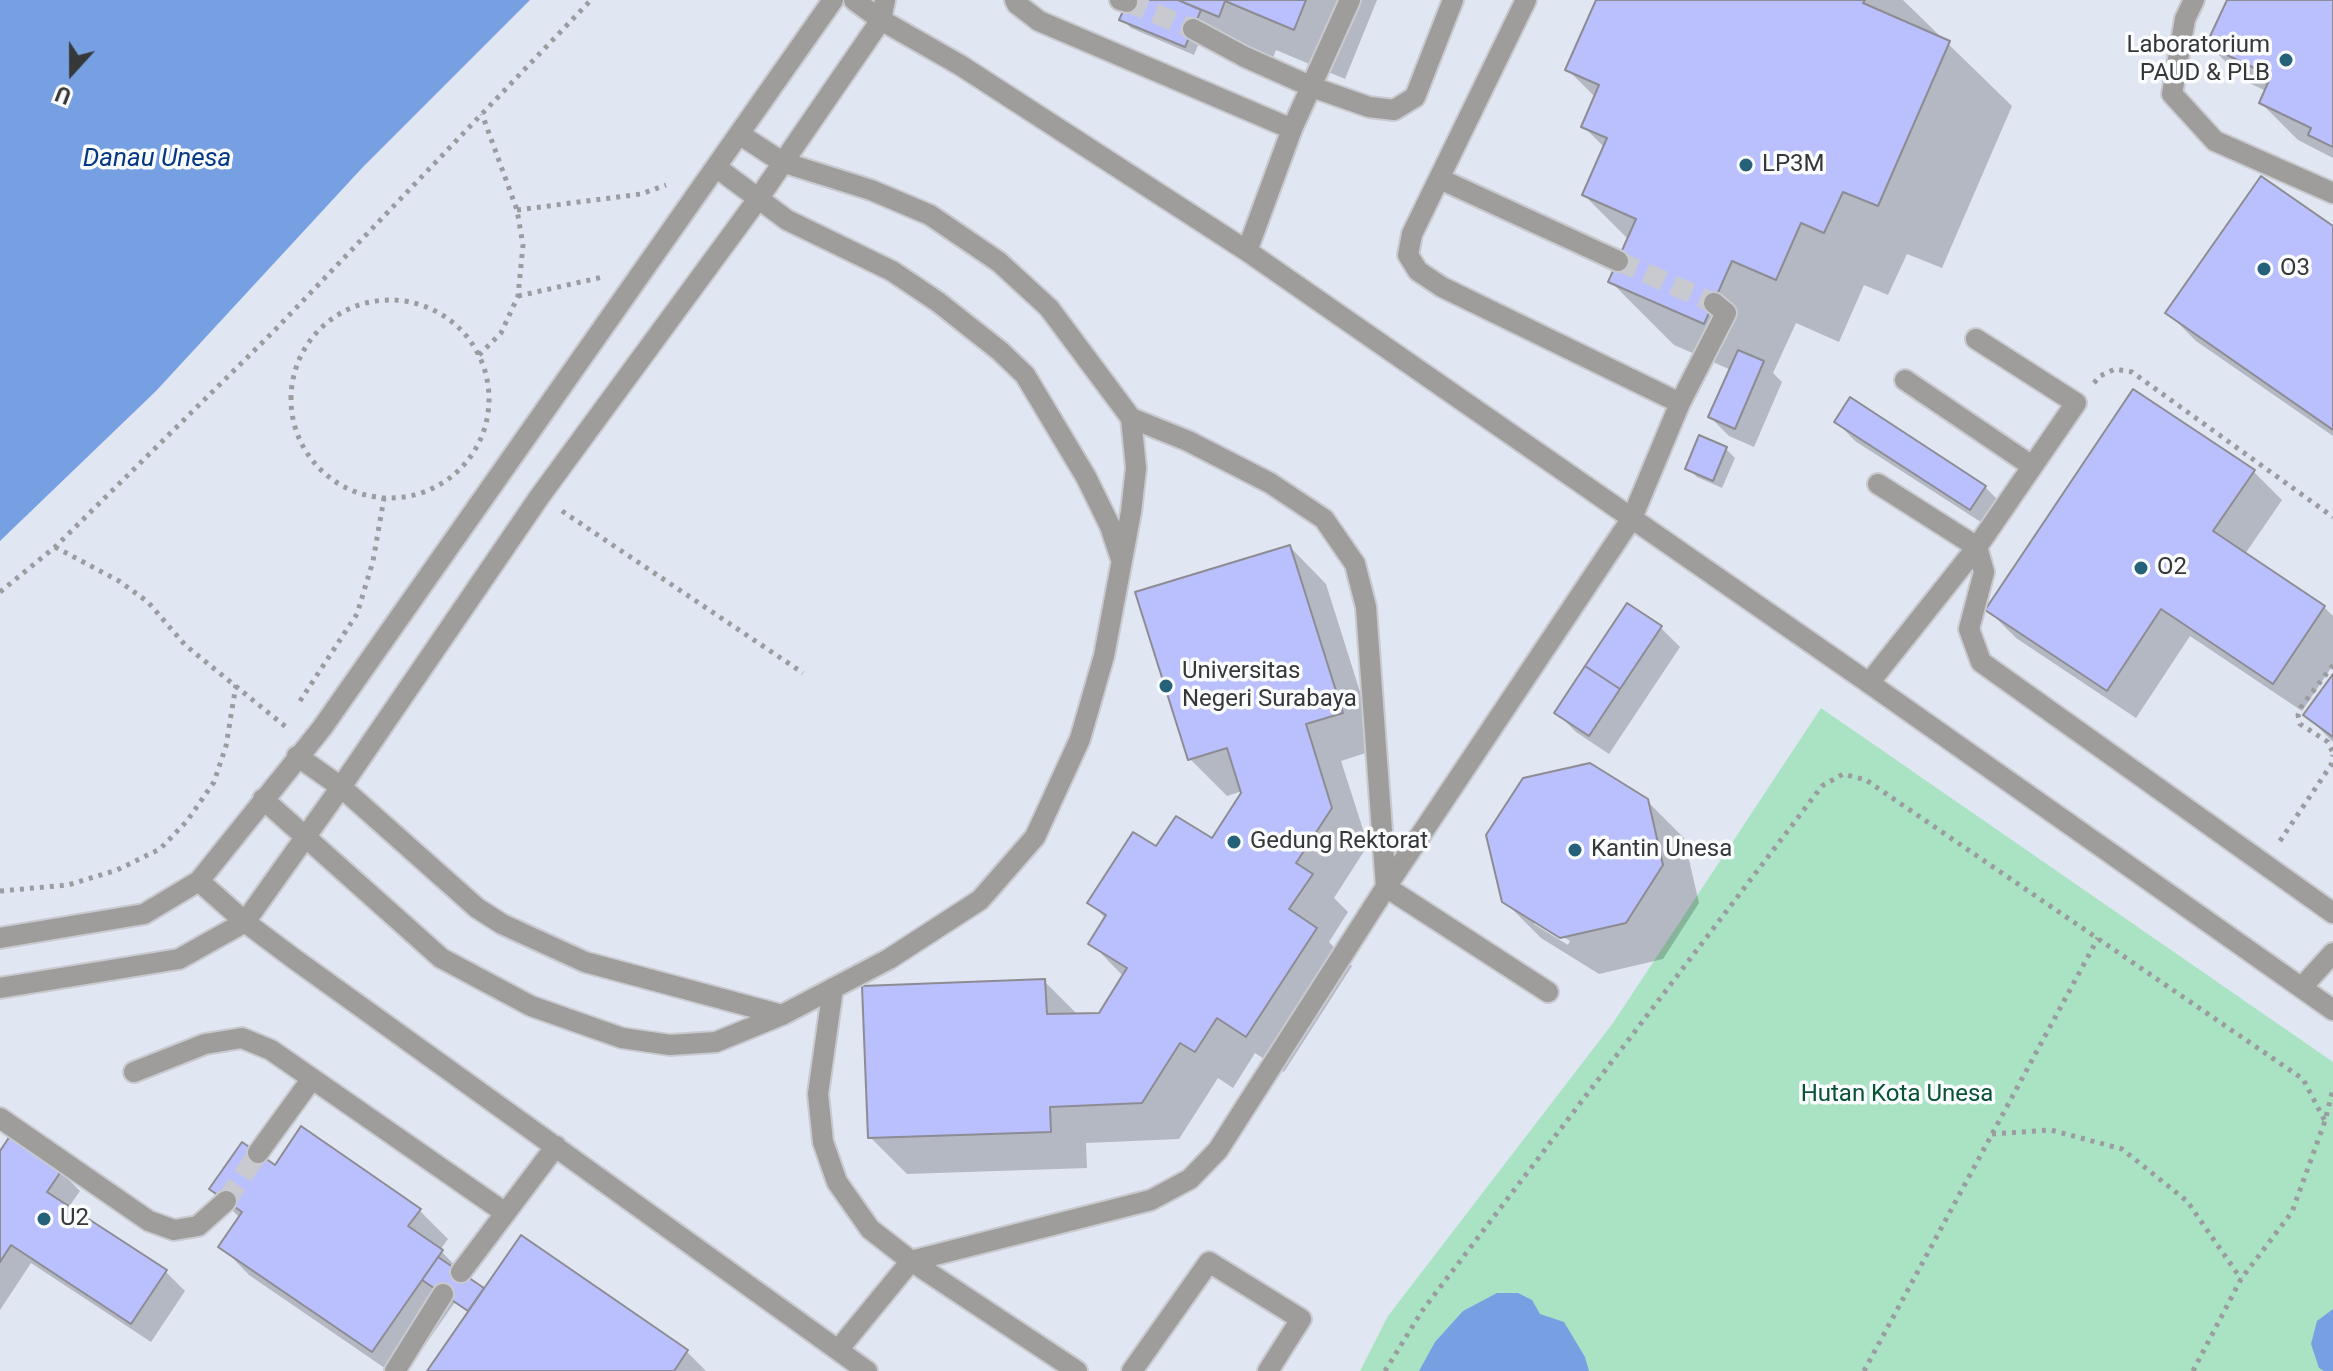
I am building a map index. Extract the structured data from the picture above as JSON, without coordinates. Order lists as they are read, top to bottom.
{
  "water": ["Danau Unesa"],
  "parks": ["Hutan Kota Unesa"],
  "places": [
    "Laboratorium PAUD & PLB",
    "LP3M",
    "O3",
    "O2",
    "Universitas Negeri Surabaya",
    "Gedung Rektorat",
    "Kantin Unesa",
    "U2"
  ],
  "north": "bottom"
}
